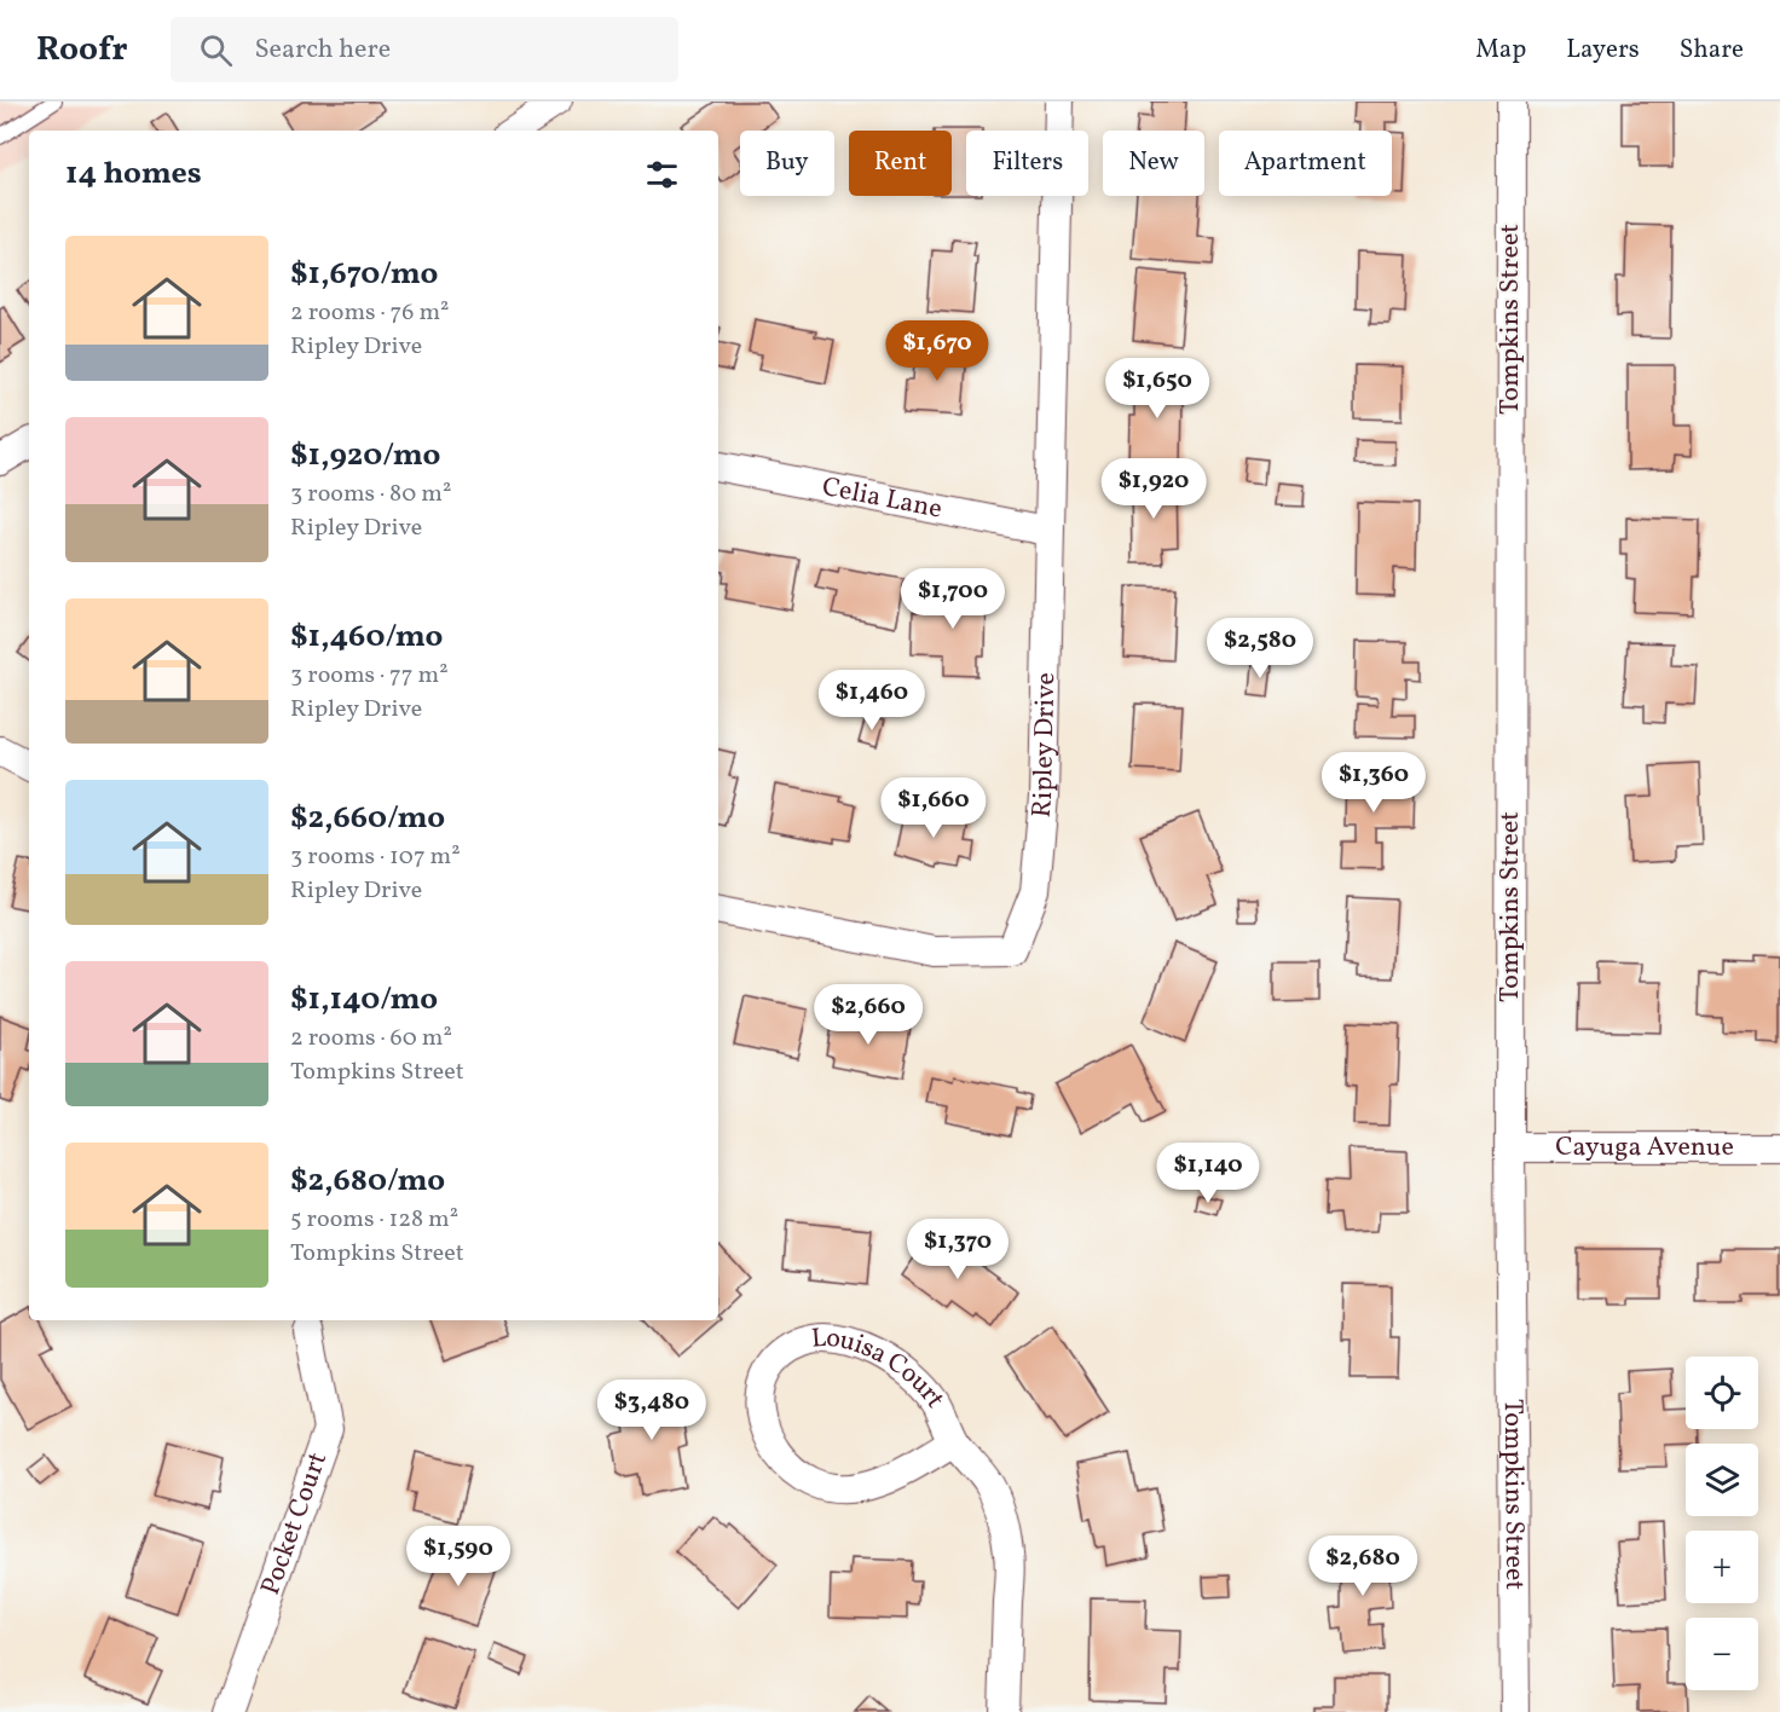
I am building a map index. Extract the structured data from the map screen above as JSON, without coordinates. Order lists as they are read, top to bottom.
{
  "streets": {
    "street": [
      "Tompkins Street",
      "Celia Lane",
      "Ripley Drive",
      "Cayuga Avenue",
      "Louisa Court",
      "Pocket Court"
    ]
  },
  "crossings": [
    ["Tompkins Street", "Cayuga Avenue"],
    ["Celia Lane", "Ripley Drive"]
  ],
  "page": {
    "header": "Roofr",
    "search": "Search here",
    "nav": ["Map", "Layers", "Share"],
    "chip": [
      "Buy",
      "Rent",
      "Filters",
      "New",
      "Apartment"
    ],
    "heading": "14 homes",
    "list": [
      {
        "name": "$1,670/mo",
        "note": "2 rooms · 76 m² · Ripley Drive"
      },
      {
        "name": "$1,920/mo",
        "note": "3 rooms · 80 m² · Ripley Drive"
      },
      {
        "name": "$1,460/mo",
        "note": "3 rooms · 77 m² · Ripley Drive"
      },
      {
        "name": "$2,660/mo",
        "note": "3 rooms · 107 m² · Ripley Drive"
      },
      {
        "name": "$1,140/mo",
        "note": "2 rooms · 60 m² · Tompkins Street"
      },
      {
        "name": "$2,680/mo",
        "note": "5 rooms · 128 m² · Tompkins Street"
      }
    ],
    "price": [
      "$1,670",
      "$1,650",
      "$1,920",
      "$1,700",
      "$2,580",
      "$1,460",
      "$1,360",
      "$1,660",
      "$2,660",
      "$1,140",
      "$1,370",
      "$3,480",
      "$1,590",
      "$2,680"
    ],
    "map_buttons": ["+", "−"]
  }
}
